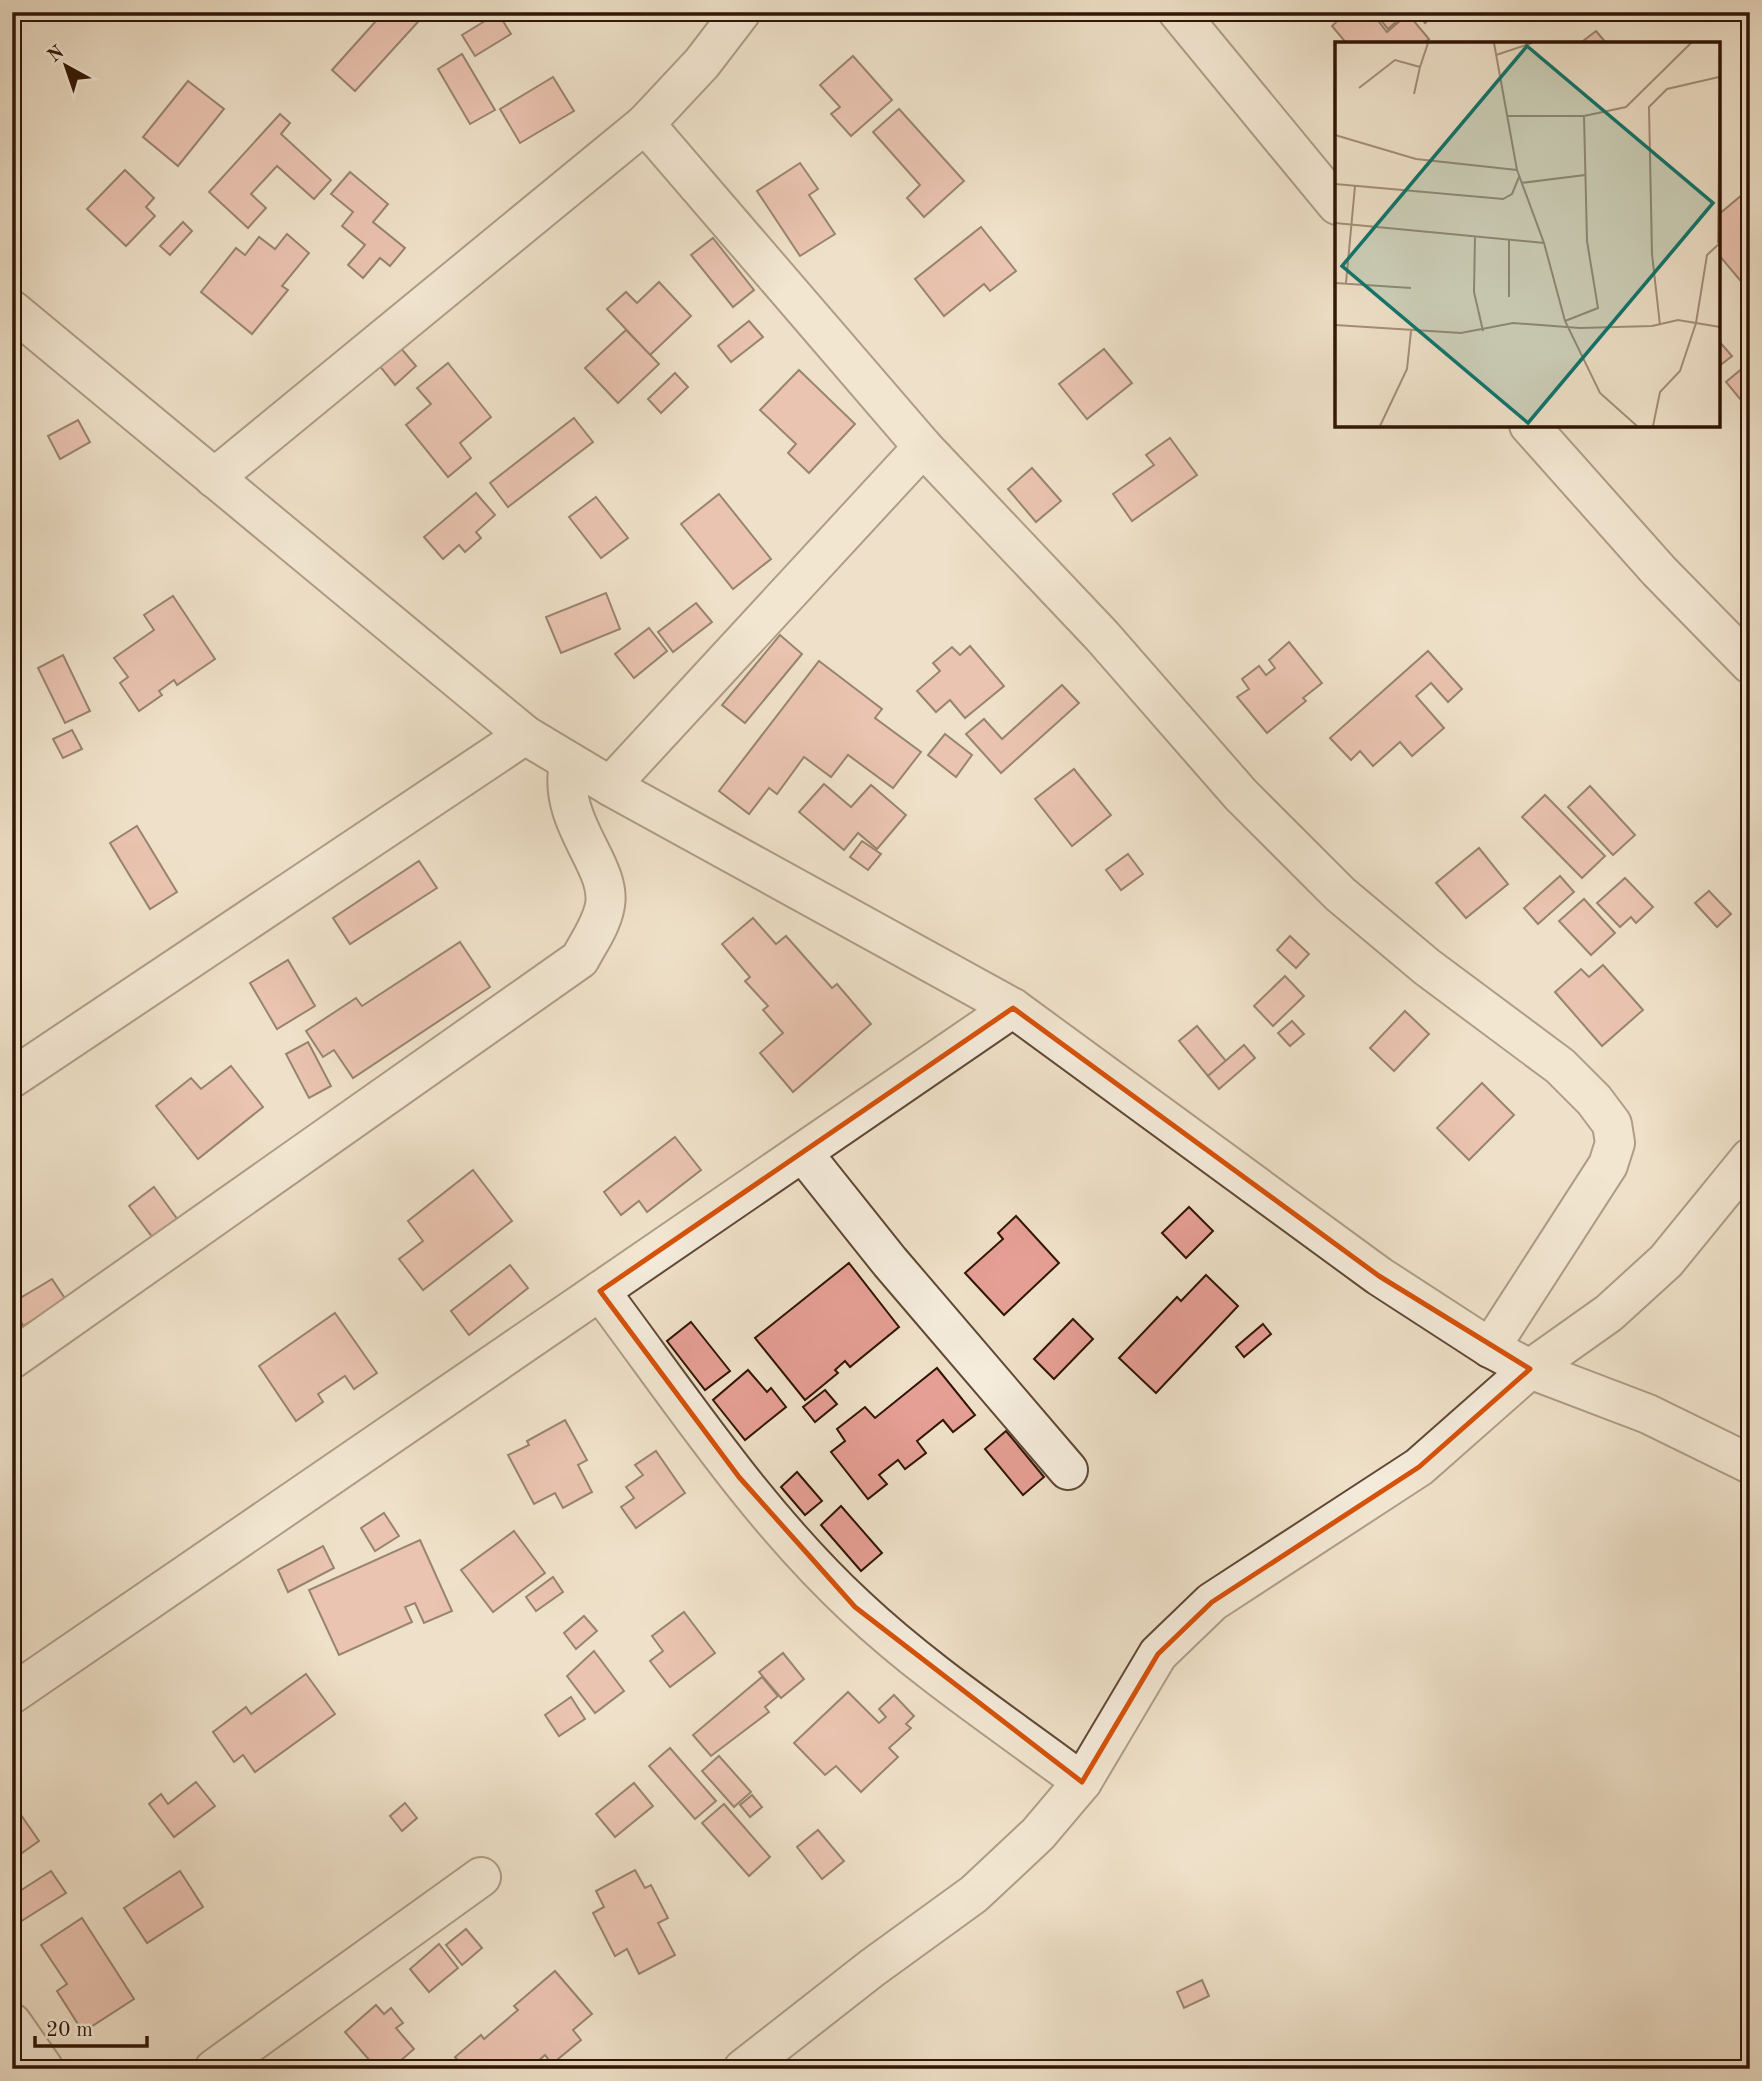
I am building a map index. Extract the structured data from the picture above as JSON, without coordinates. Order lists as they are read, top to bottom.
{
  "scale_bar": "20 m",
  "north": "top left"
}
